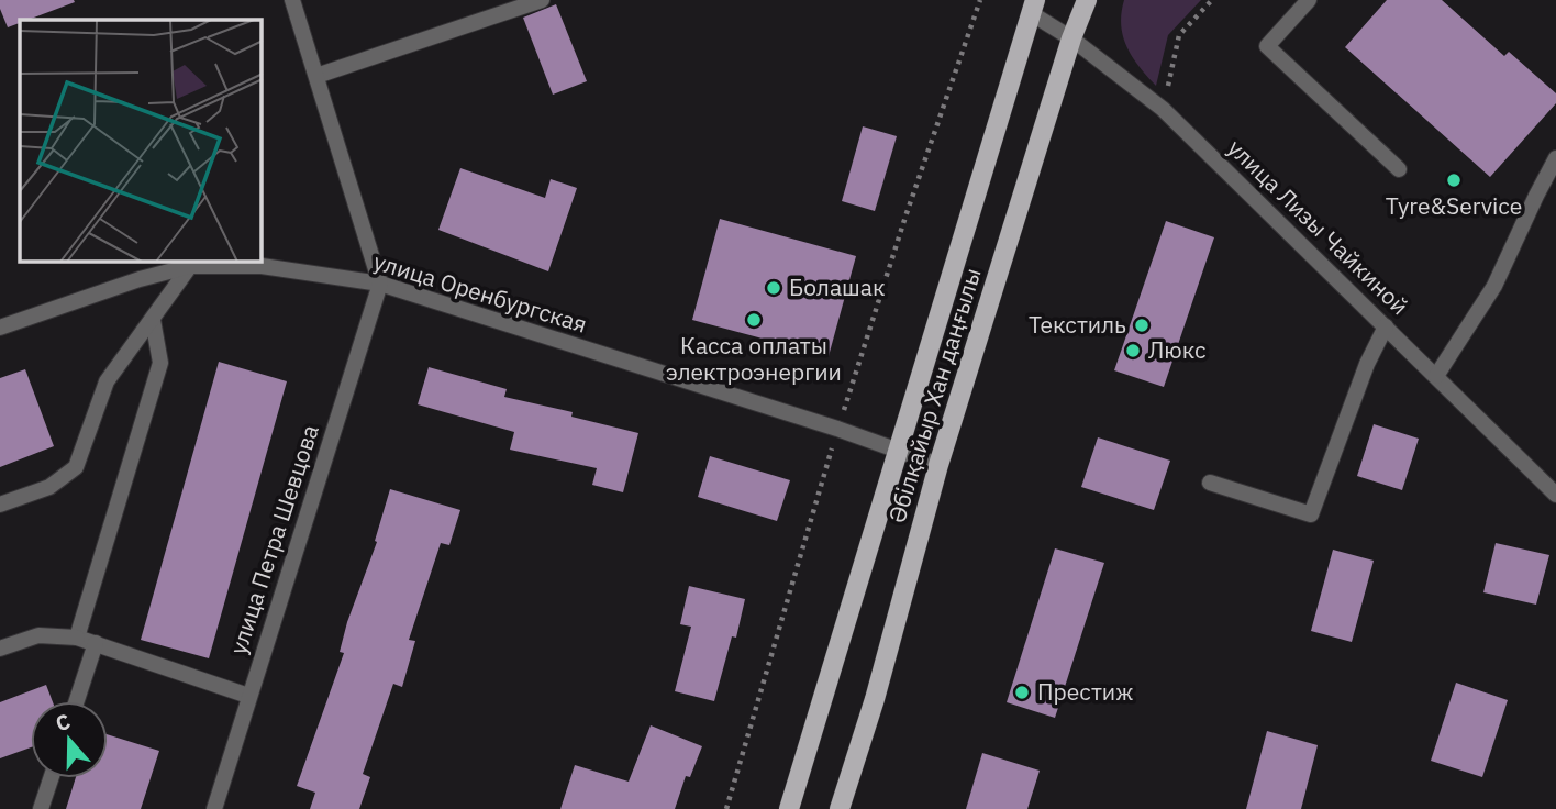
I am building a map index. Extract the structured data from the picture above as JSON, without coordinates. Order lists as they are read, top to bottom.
{
  "streets": {
    "main road": ["Әбілқайыр Хан даңғылы"],
    "street": ["улица Лизы Чайкиной", "улица Оренбургская", "улица Петра Шевцова"]
  },
  "crossings": [
    ["улица Лизы Чайкиной", "Әбілқайыр Хан даңғылы"],
    ["улица Оренбургская", "Әбілқайыр Хан даңғылы"],
    ["улица Оренбургская", "улица Петра Шевцова"]
  ],
  "places": [
    "Tyre&Service",
    "Болашак",
    "Касса оплаты электроэнергии",
    "Текстиль",
    "Люкс",
    "Престиж"
  ],
  "north": "top"
}
